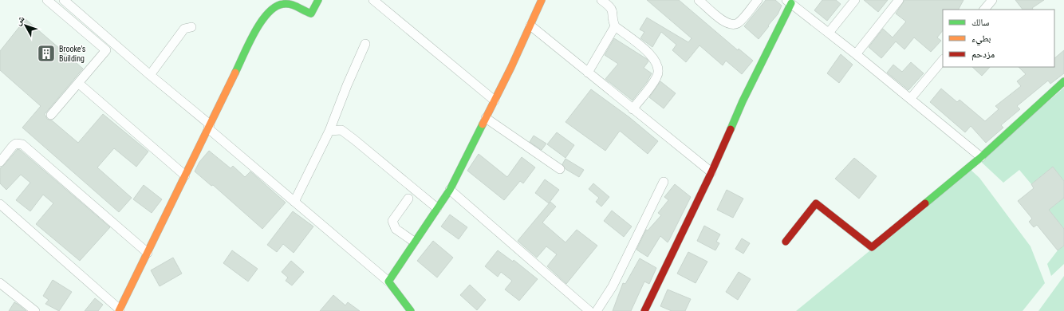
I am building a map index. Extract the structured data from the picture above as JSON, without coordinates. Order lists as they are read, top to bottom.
{
  "places": {
    "building": ["Brooke's Building"]
  },
  "legend": ["سالك", "بطيء", "مزدحم"],
  "north": "top left"
}
